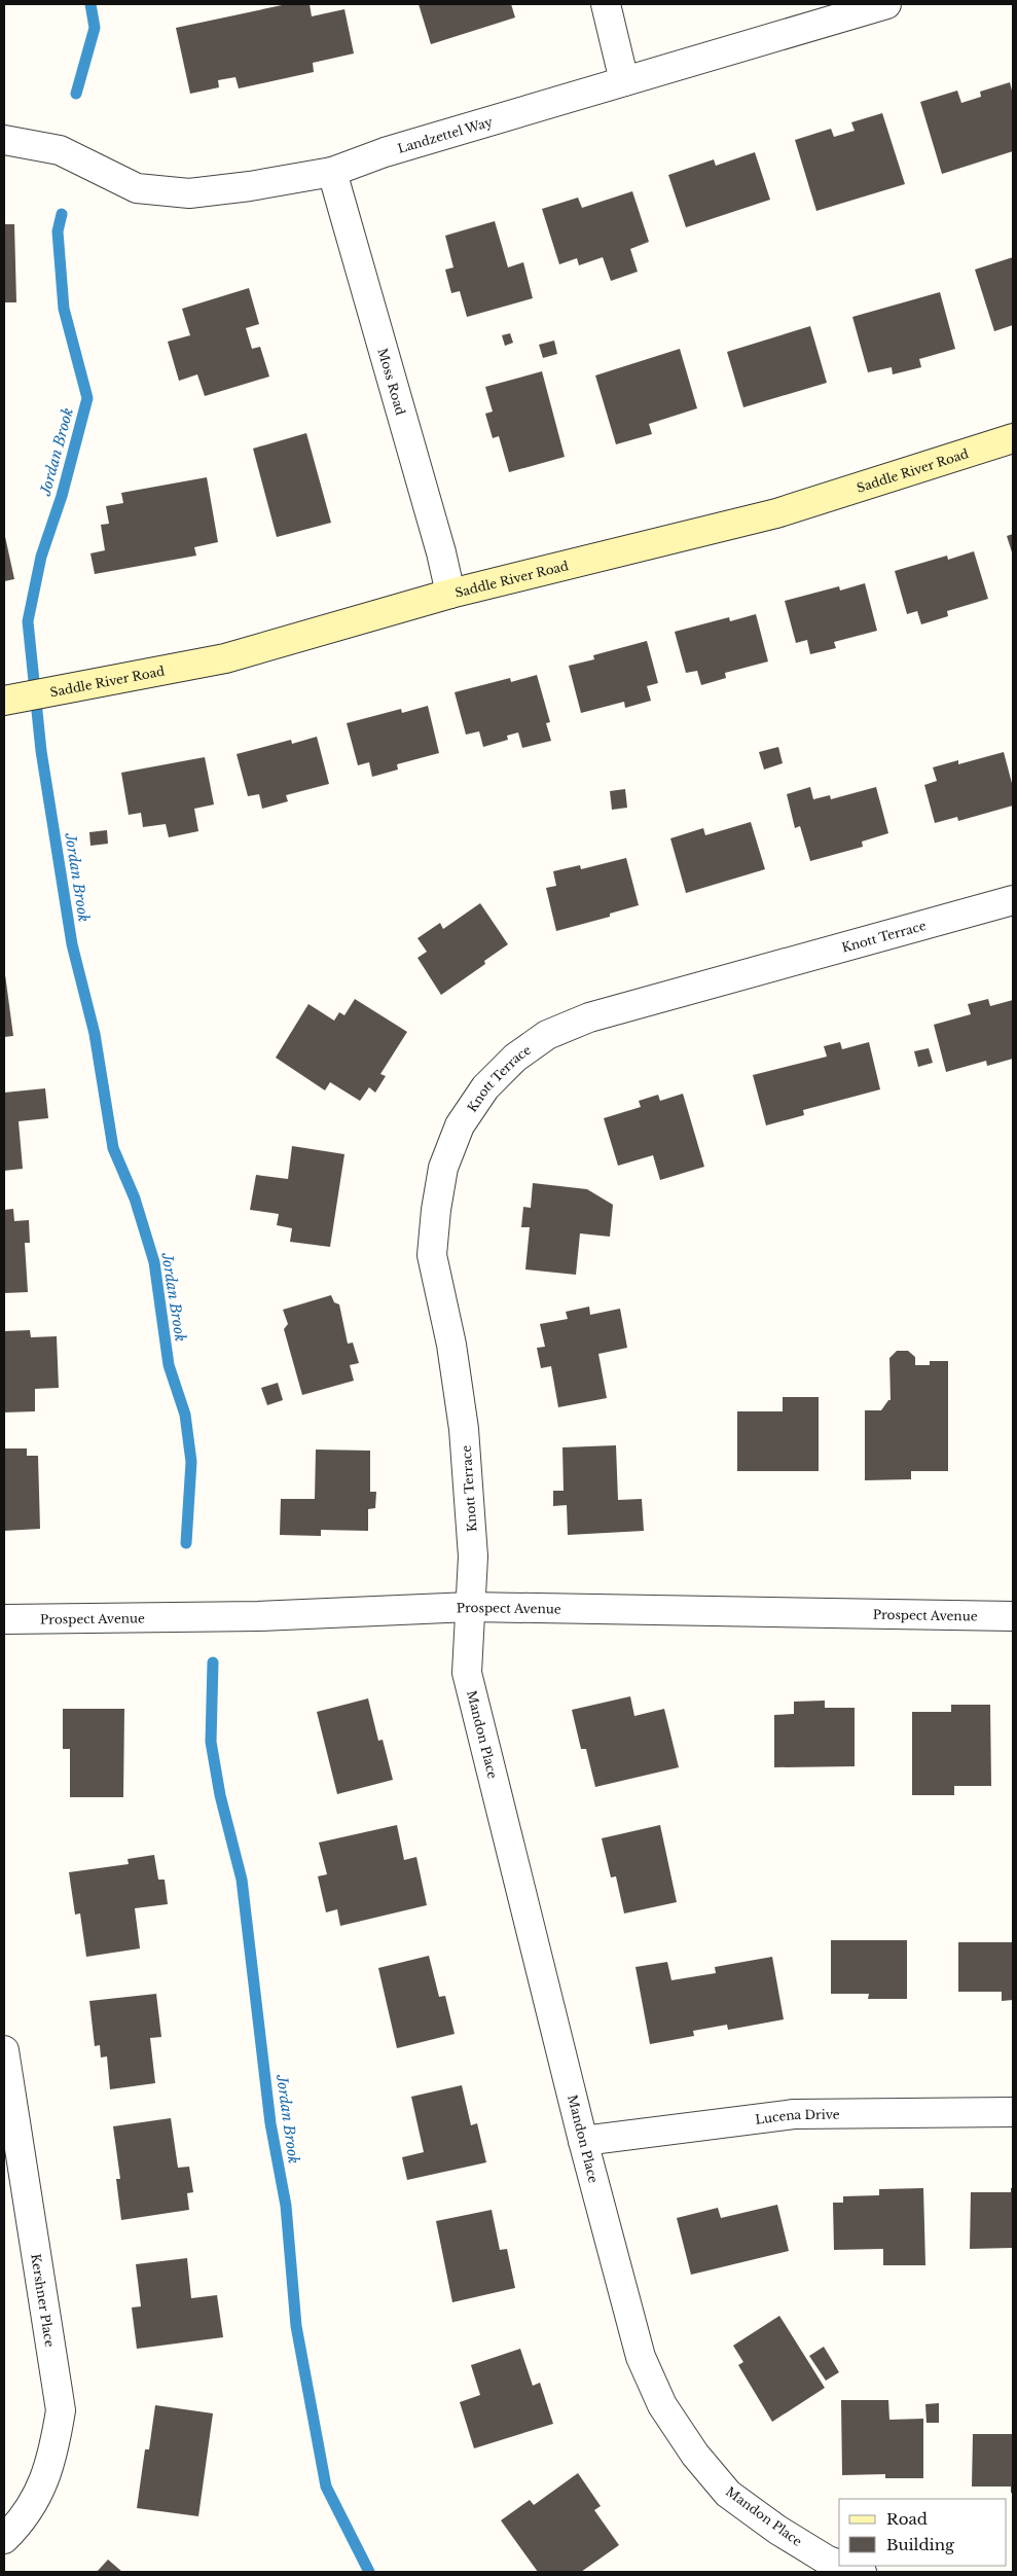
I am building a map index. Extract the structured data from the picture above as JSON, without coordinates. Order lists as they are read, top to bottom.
{
  "streets": {
    "main road": ["Saddle River Road"],
    "street": [
      "Landzettel Way",
      "Moss Road",
      "Knott Terrace",
      "Prospect Avenue",
      "Mandon Place",
      "Lucena Drive",
      "Kershner Place"
    ]
  },
  "crossings": [
    ["Landzettel Way", "Moss Road"],
    ["Moss Road", "Saddle River Road"],
    ["Knott Terrace", "Prospect Avenue"],
    ["Knott Terrace", "Mandon Place"],
    ["Prospect Avenue", "Mandon Place"],
    ["Mandon Place", "Lucena Drive"]
  ],
  "water": ["Jordan Brook"],
  "legend": ["Road", "Building"]
}
